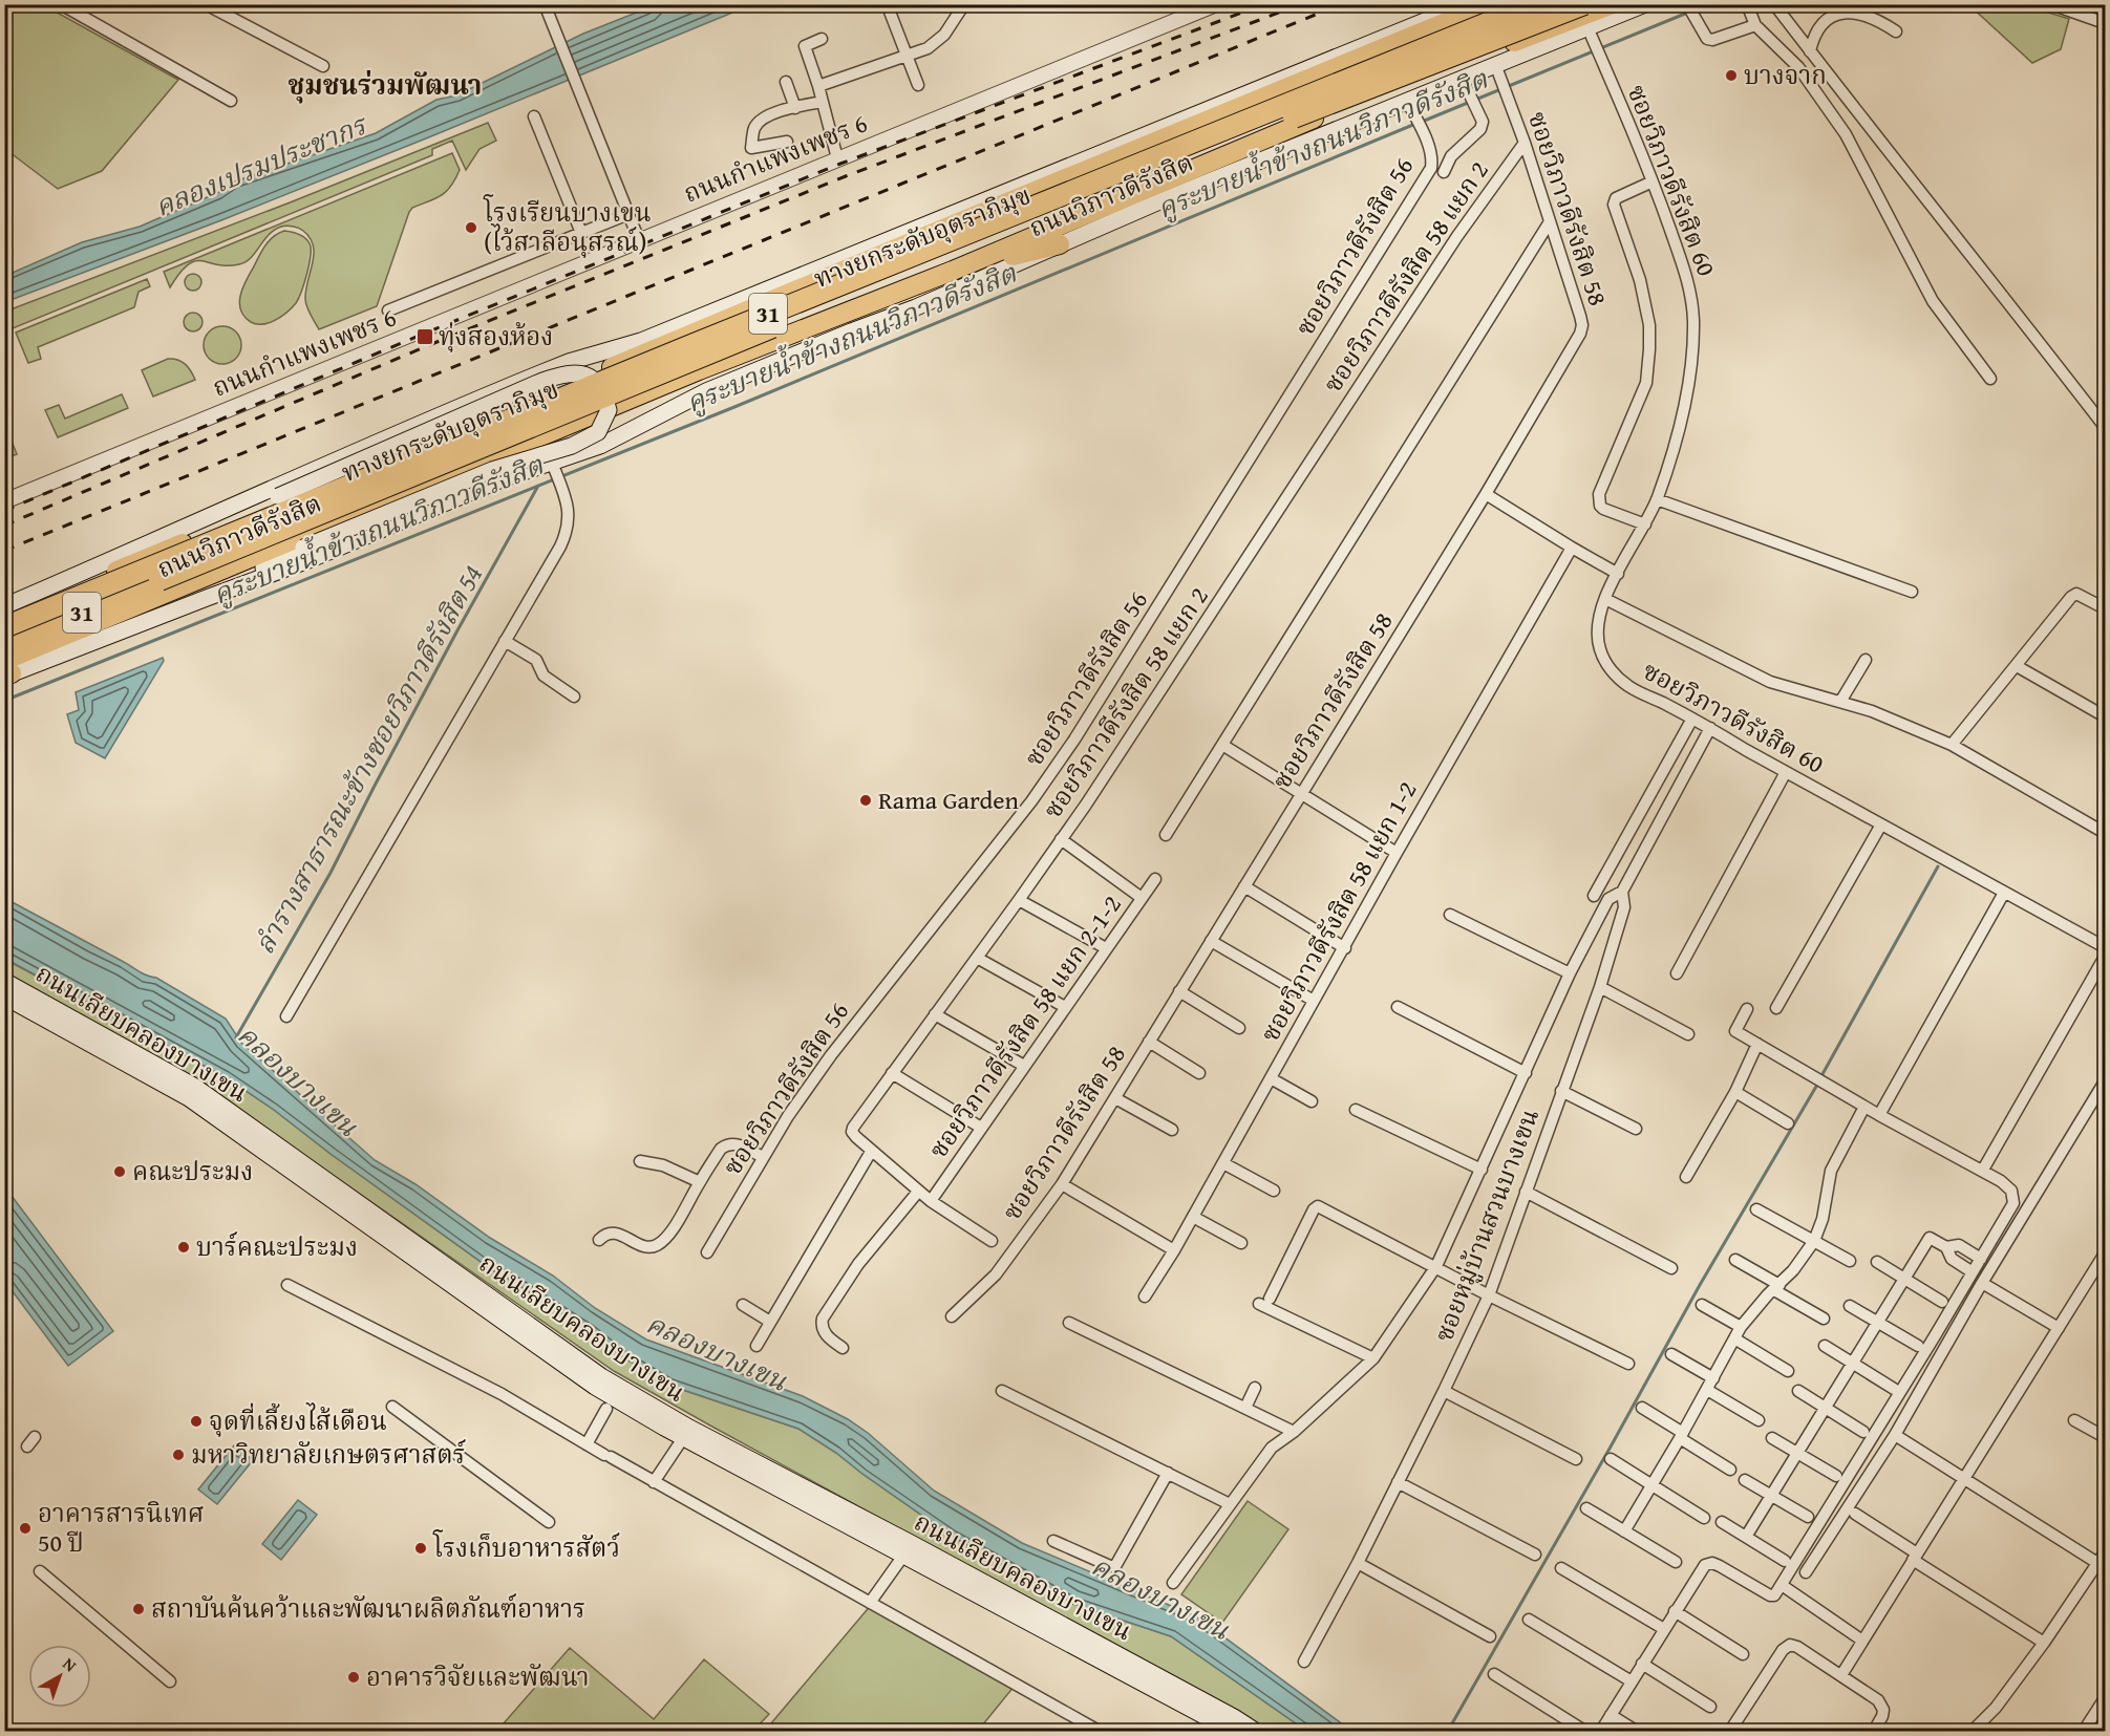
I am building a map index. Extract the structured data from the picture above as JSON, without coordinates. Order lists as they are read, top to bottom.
{
  "streets": {
    "highway": ["ถนนวิภาวดีรังสิต", "ทางยกระดับอุตราภิมุข", "31"],
    "main road": ["ถนนเลียบคลองบางเขน"],
    "street": [
      "ถนนกำแพงเพชร 6",
      "ซอยวิภาวดีรังสิต 60",
      "ซอยวิภาวดีรังสิต 58",
      "ซอยวิภาวดีรังสิต 56",
      "ซอยวิภาวดีรังสิต 58 แยก 2",
      "ซอยวิภาวดีรังสิต 58 แยก 1-2",
      "ซอยวิภาวดีรังสิต 58 แยก 2-1-2",
      "ซอยหมู่บ้านสวนบางเขน"
    ]
  },
  "crossings": [
    ["ซอยวิภาวดีรังสิต 60", "ถนนวิภาวดีรังสิต"],
    ["ซอยวิภาวดีรังสิต 60", "ซอยหมู่บ้านสวนบางเขน"],
    ["ถนนวิภาวดีรังสิต", "ซอยวิภาวดีรังสิต 58"],
    ["ถนนวิภาวดีรังสิต", "ซอยวิภาวดีรังสิต 56"],
    ["ซอยวิภาวดีรังสิต 58", "ซอยวิภาวดีรังสิต 58 แยก 2"],
    ["ซอยวิภาวดีรังสิต 58 แยก 2", "ซอยวิภาวดีรังสิต 58 แยก 2-1-2"]
  ],
  "districts": ["ชุมชนร่วมพัฒนา"],
  "water": [
    "คูระบายน้ำข้างถนนวิภาวดีรังสิต",
    "คลองเปรมประชากร",
    "ลำรางสาธารณะข้างซอยวิภาวดีรังสิต 54",
    "คลองบางเขน"
  ],
  "places": {
    "other": [
      "บางจาก",
      "โรงเรียนบางเขน (ไว้สาลีอนุสรณ์)",
      "Rama Garden",
      "คณะประมง",
      "บาร์คณะประมง",
      "จุดที่เลี้ยงไส้เดือน",
      "มหาวิทยาลัยเกษตรศาสตร์",
      "อาคารสารนิเทศ 50 ปี",
      "โรงเก็บอาหารสัตว์",
      "สถาบันค้นคว้าและพัฒนาผลิตภัณฑ์อาหาร",
      "อาคารวิจัยและพัฒนา"
    ],
    "transit": ["ทุ่งสองห้อง"]
  },
  "north": "top right"
}
